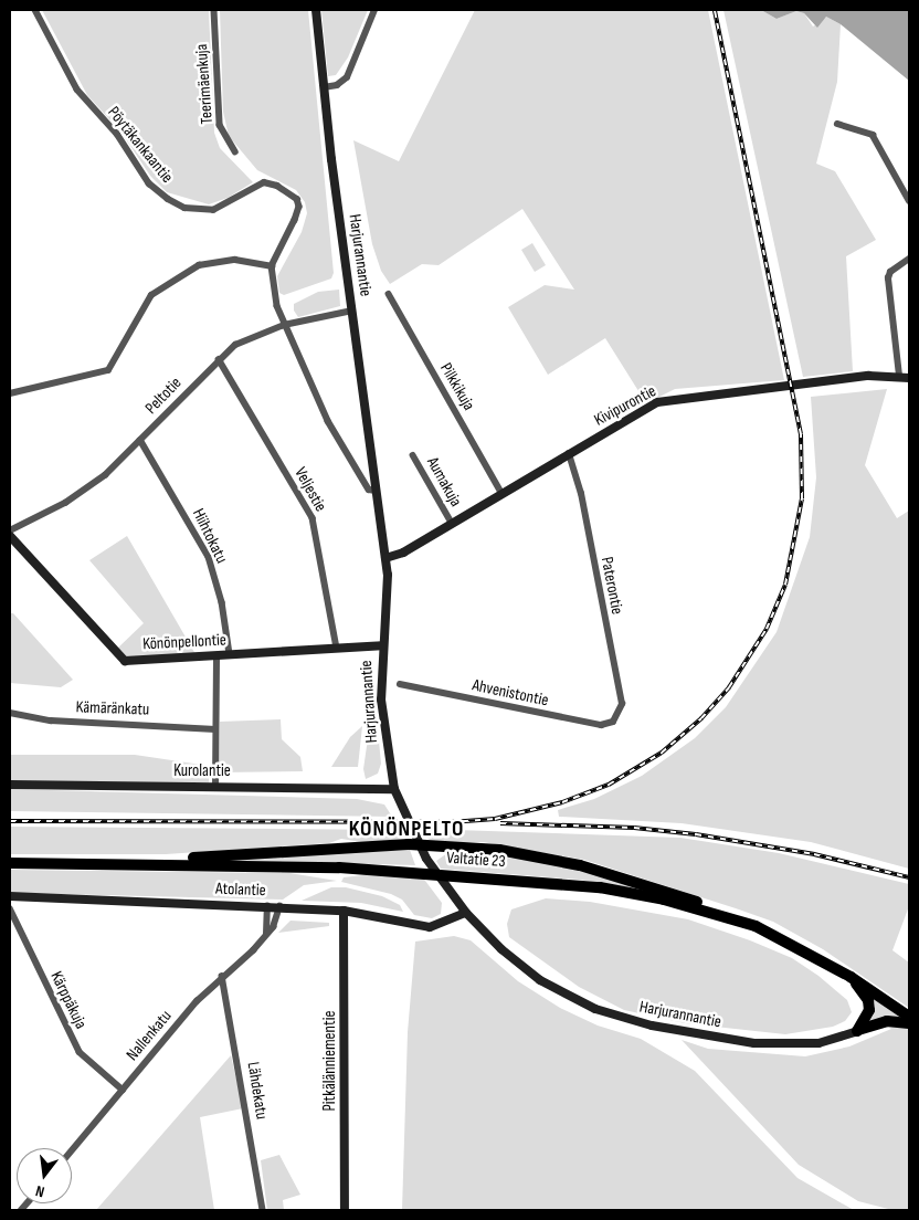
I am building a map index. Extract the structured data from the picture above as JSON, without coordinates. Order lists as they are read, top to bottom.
{
  "streets": {
    "highway": ["Valtatie 23"],
    "street": [
      "Teerimäenkuja",
      "Pöytäkankaantie",
      "Harjurannantie",
      "Pilkkikuja",
      "Peltotie",
      "Kivipurontie",
      "Aumakuja",
      "Veljestie",
      "Hiihtokatu",
      "Paterontie",
      "Könönpellontie",
      "Ahvenistontie",
      "Kämäränkatu",
      "Kurolantie",
      "Atolantie",
      "Kärppäkuja",
      "Nallenkatu",
      "Pitkälänniementie",
      "Lähdekatu"
    ]
  },
  "crossings": [
    ["Harjurannantie", "Peltotie"],
    ["Harjurannantie", "Kivipurontie"],
    ["Harjurannantie", "Könönpellontie"],
    ["Harjurannantie", "Kurolantie"],
    ["Harjurannantie", "Atolantie"],
    ["Pilkkikuja", "Kivipurontie"],
    ["Peltotie", "Veljestie"],
    ["Peltotie", "Hiihtokatu"],
    ["Kivipurontie", "Aumakuja"],
    ["Kivipurontie", "Paterontie"],
    ["Veljestie", "Könönpellontie"],
    ["Hiihtokatu", "Könönpellontie"],
    ["Paterontie", "Ahvenistontie"],
    ["Atolantie", "Nallenkatu"],
    ["Atolantie", "Pitkälänniementie"],
    ["Kärppäkuja", "Nallenkatu"],
    ["Nallenkatu", "Lähdekatu"]
  ],
  "districts": ["KÖNÖNPELTO"],
  "north": "bottom"
}
